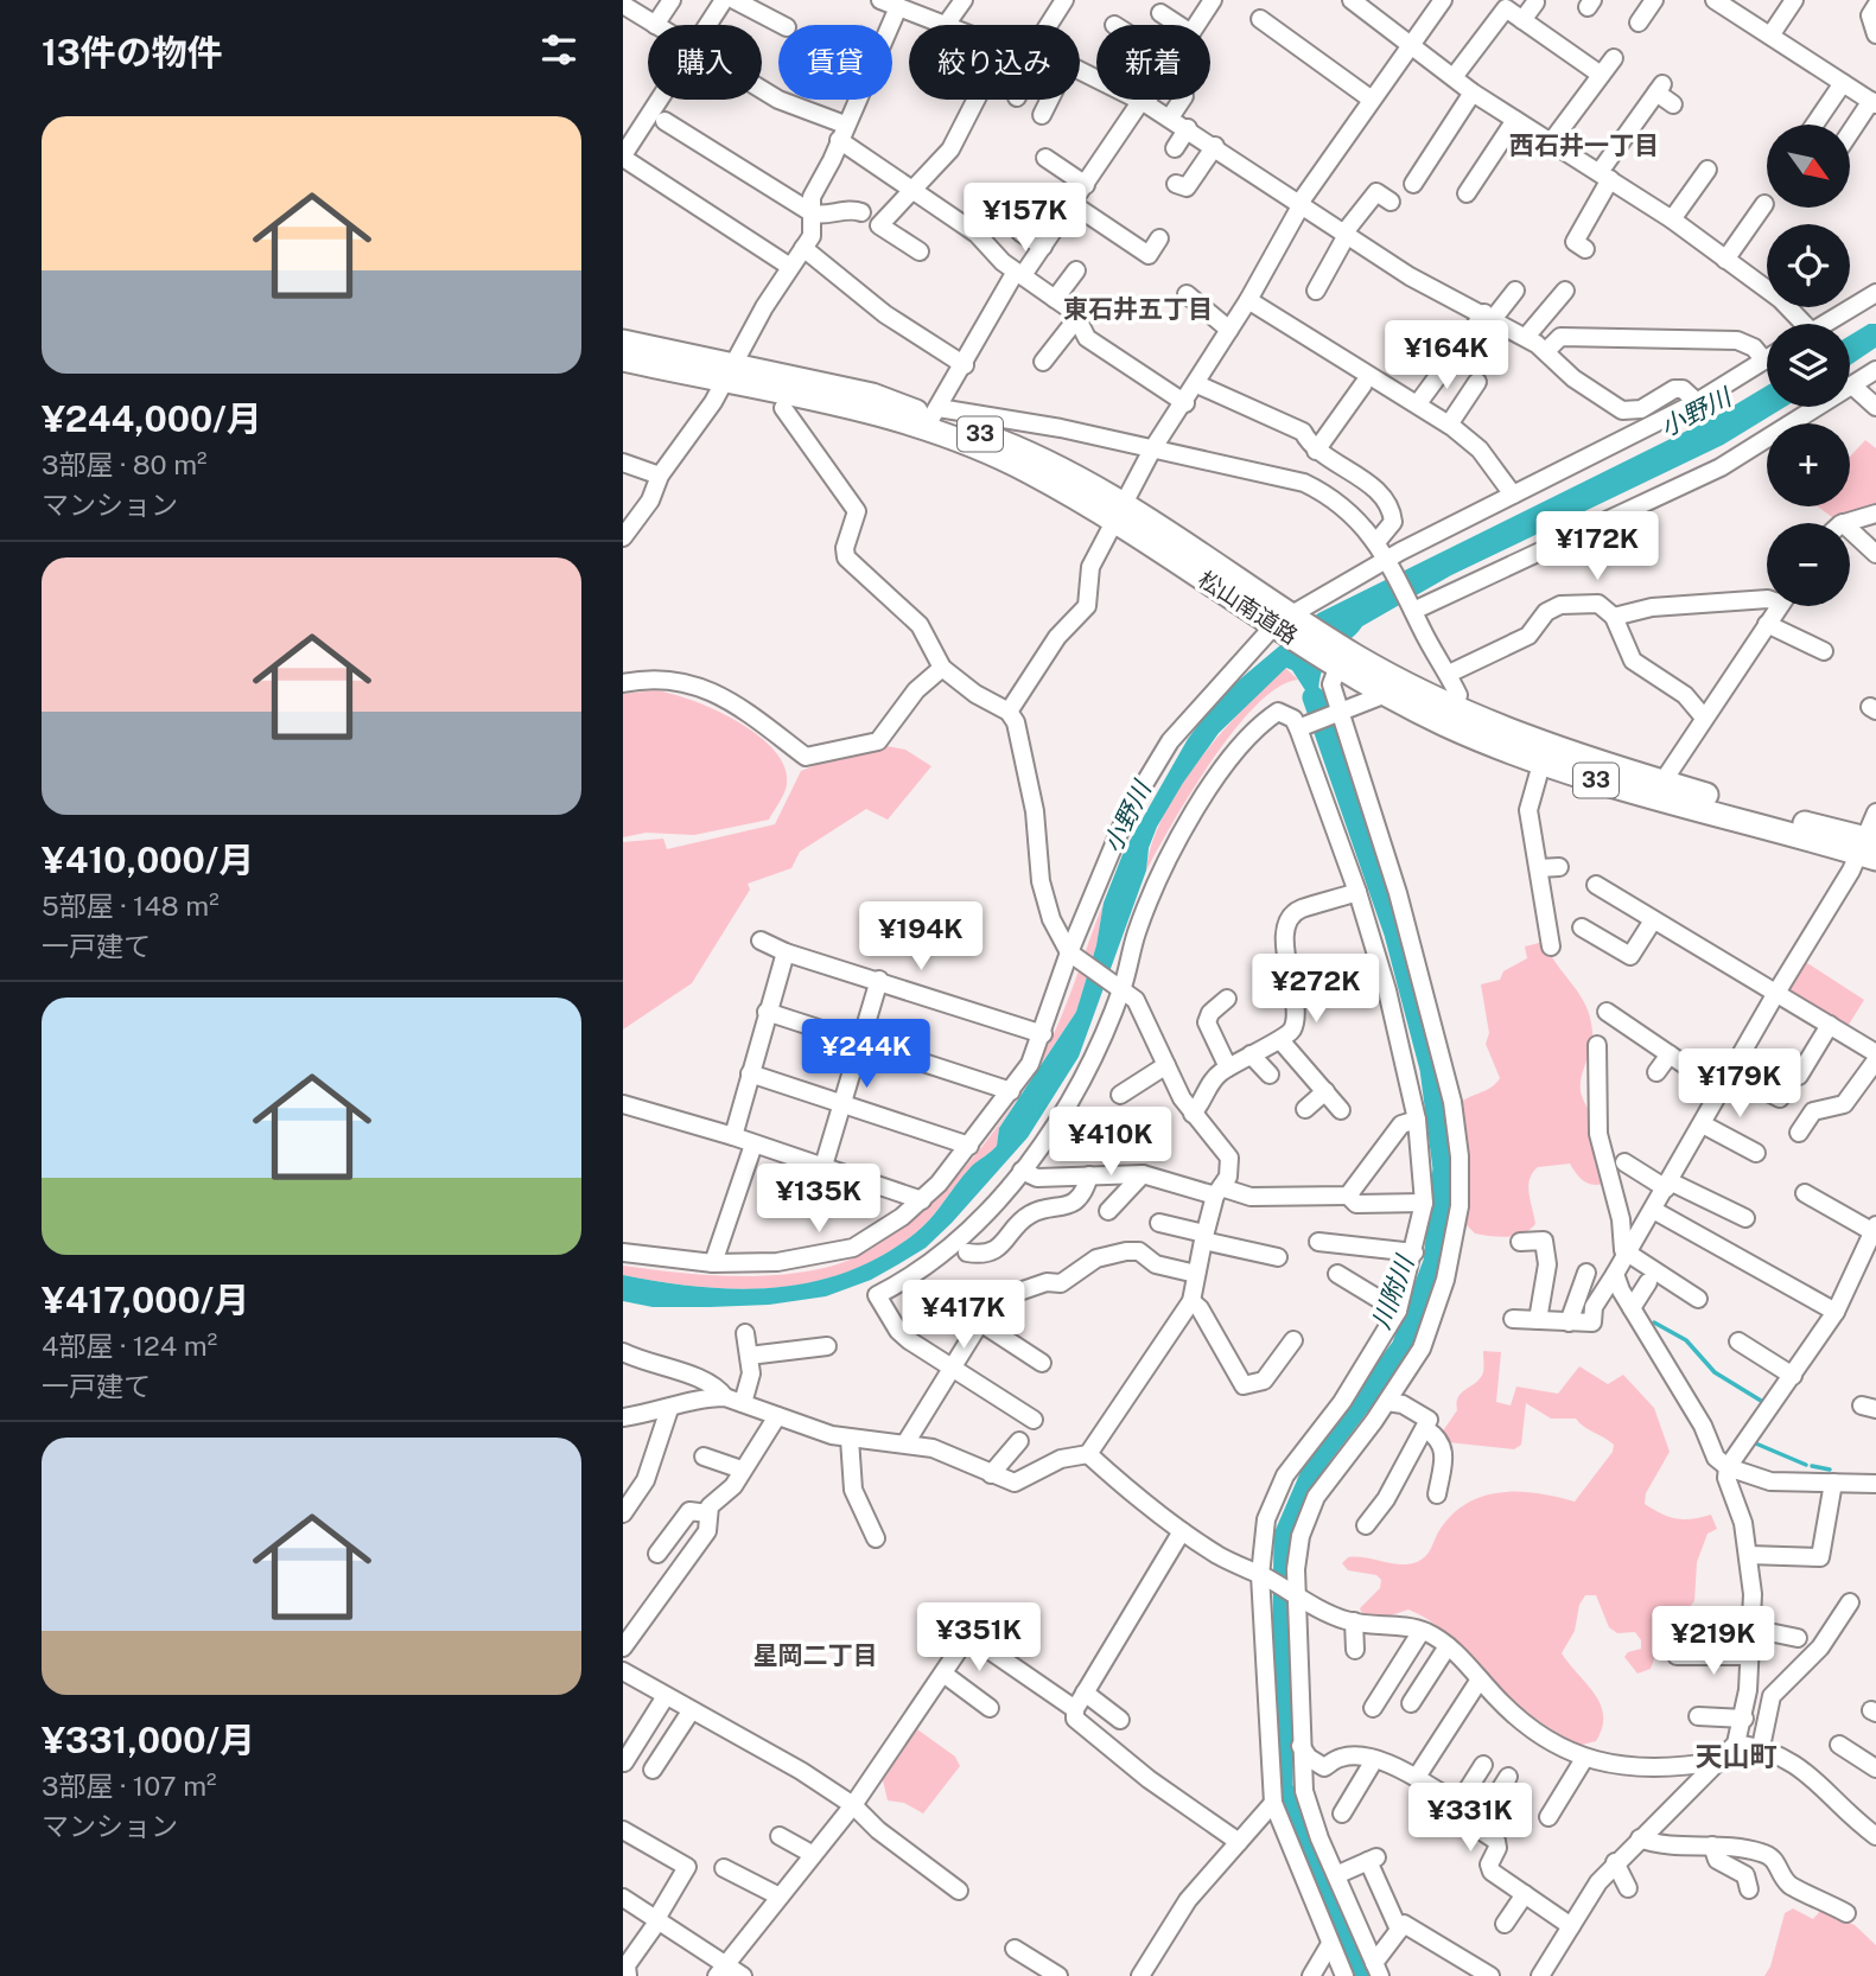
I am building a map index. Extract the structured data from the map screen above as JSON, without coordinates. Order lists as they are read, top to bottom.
{
  "streets": {
    "highway": ["33", "松山南道路"]
  },
  "districts": [
    "西石井一丁目",
    "東石井五丁目",
    "星岡二丁目",
    "天山町"
  ],
  "water": ["小野川", "川附川"],
  "north": "bottom right",
  "page": {
    "heading": "13件の物件",
    "chip": [
      "購入",
      "賃貸",
      "絞り込み",
      "新着"
    ],
    "list": [
      {
        "name": "¥244,000/月",
        "note": "3部屋 · 80 m² · マンション"
      },
      {
        "name": "¥410,000/月",
        "note": "5部屋 · 148 m² · 一戸建て"
      },
      {
        "name": "¥417,000/月",
        "note": "4部屋 · 124 m² · 一戸建て"
      },
      {
        "name": "¥331,000/月",
        "note": "3部屋 · 107 m² · マンション"
      }
    ],
    "map_buttons": ["+", "−"],
    "price": [
      "¥157K",
      "¥164K",
      "¥172K",
      "¥194K",
      "¥272K",
      "¥244K",
      "¥179K",
      "¥410K",
      "¥135K",
      "¥417K",
      "¥351K",
      "¥219K",
      "¥331K"
    ]
  }
}
